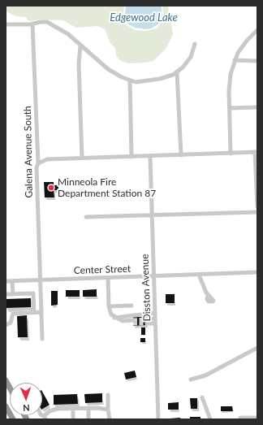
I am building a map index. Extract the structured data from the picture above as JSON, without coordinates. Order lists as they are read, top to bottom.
{
  "streets": {
    "street": ["Galena Avenue South", "Center Street", "Disston Avenue"]
  },
  "crossings": [
    ["Galena Avenue South", "Center Street"],
    ["Center Street", "Disston Avenue"]
  ],
  "water": ["Edgewood Lake"],
  "places": ["Minneola Fire Department Station 87"],
  "north": "bottom"
}
